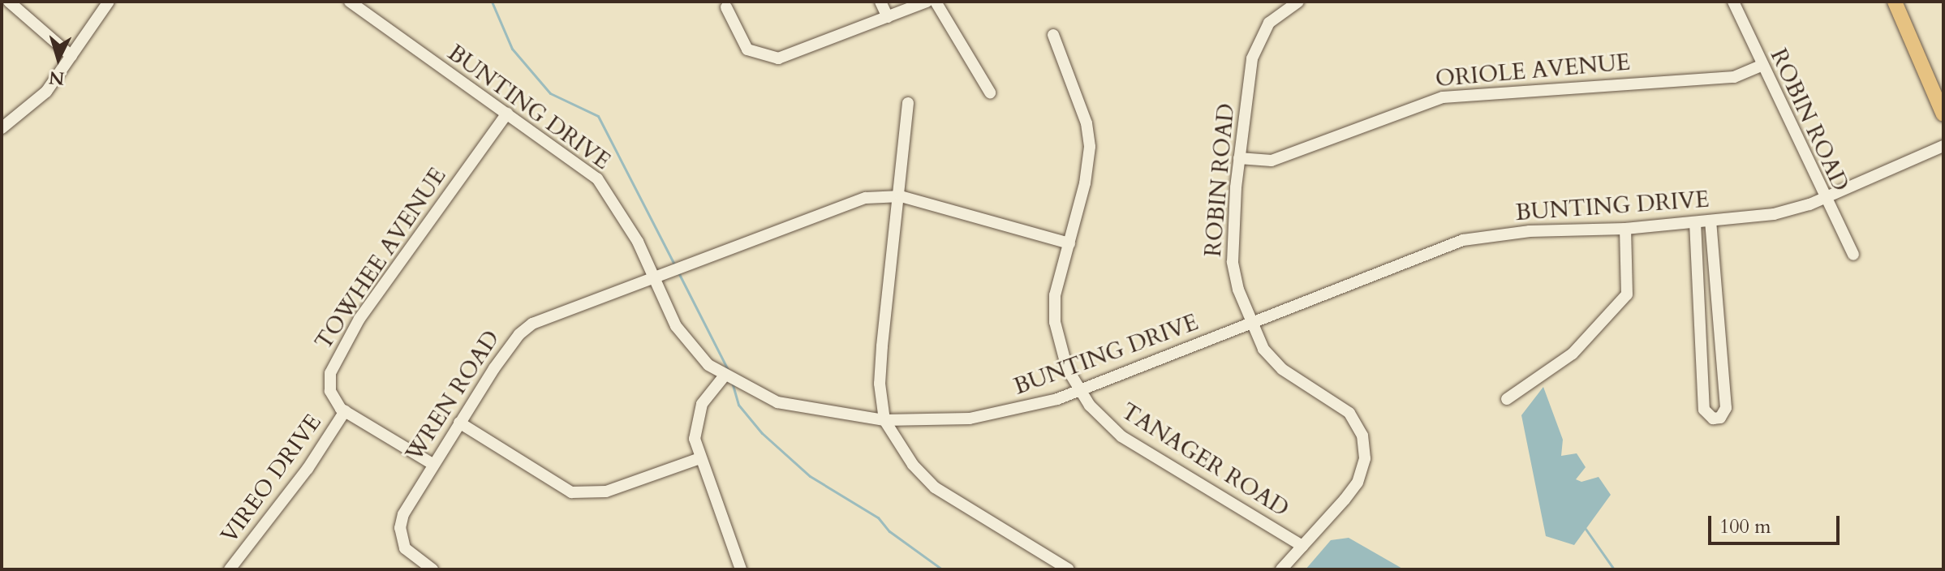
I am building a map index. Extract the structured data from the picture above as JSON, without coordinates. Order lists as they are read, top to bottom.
{
  "streets": {
    "street": [
      "ORIOLE AVENUE",
      "BUNTING DRIVE",
      "ROBIN ROAD",
      "TOWHEE AVENUE",
      "WREN ROAD",
      "TANAGER ROAD",
      "VIREO DRIVE"
    ]
  },
  "crossings": [
    ["ORIOLE AVENUE", "ROBIN ROAD"],
    ["BUNTING DRIVE", "ROBIN ROAD"],
    ["BUNTING DRIVE", "TOWHEE AVENUE"],
    ["BUNTING DRIVE", "WREN ROAD"],
    ["BUNTING DRIVE", "TANAGER ROAD"],
    ["ROBIN ROAD", "TANAGER ROAD"],
    ["TOWHEE AVENUE", "WREN ROAD"],
    ["TOWHEE AVENUE", "VIREO DRIVE"]
  ],
  "scale_bar": "100 m",
  "north": "bottom"
}
